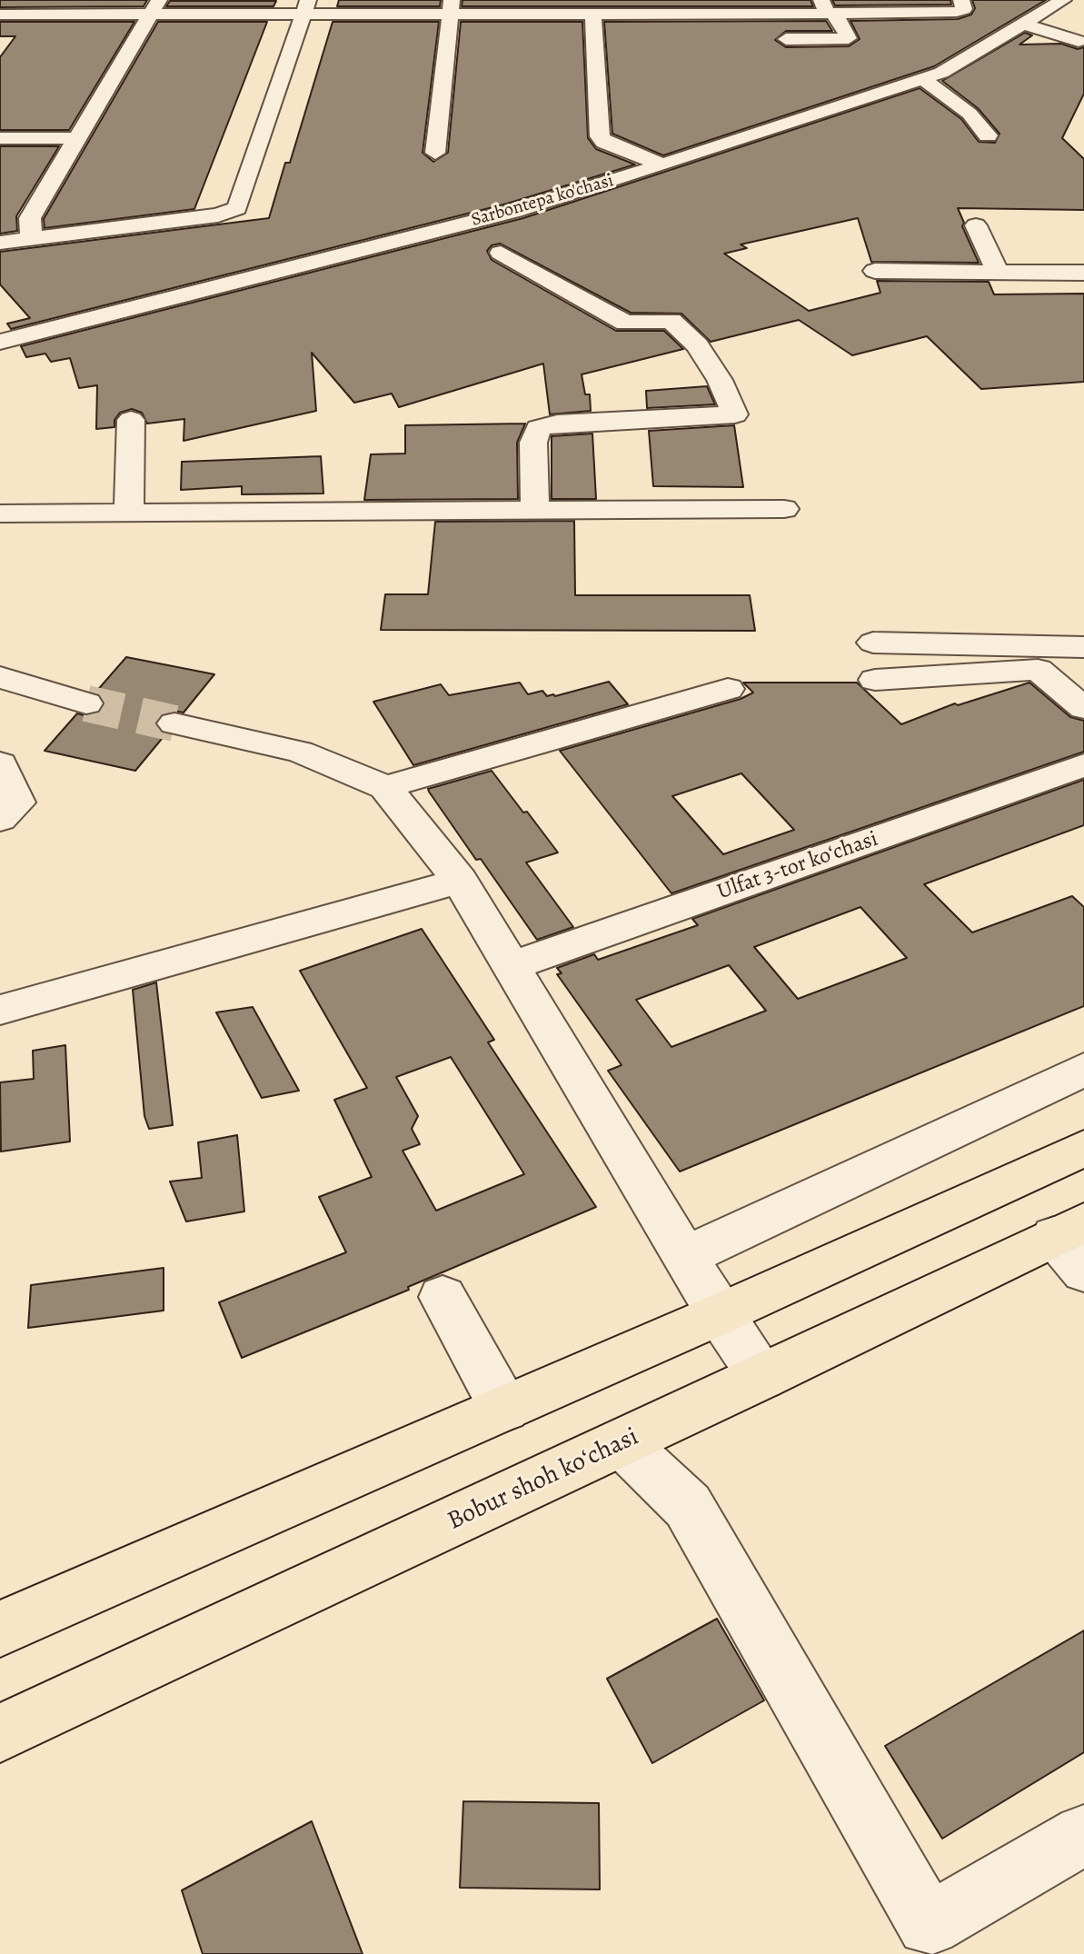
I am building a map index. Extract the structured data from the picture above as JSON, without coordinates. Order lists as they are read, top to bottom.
{
  "streets": {
    "main road": ["Bobur shoh koʻchasi"],
    "street": ["Sarbontepa ko'chasi", "Ulfat 3-tor koʻchasi"]
  }
}
